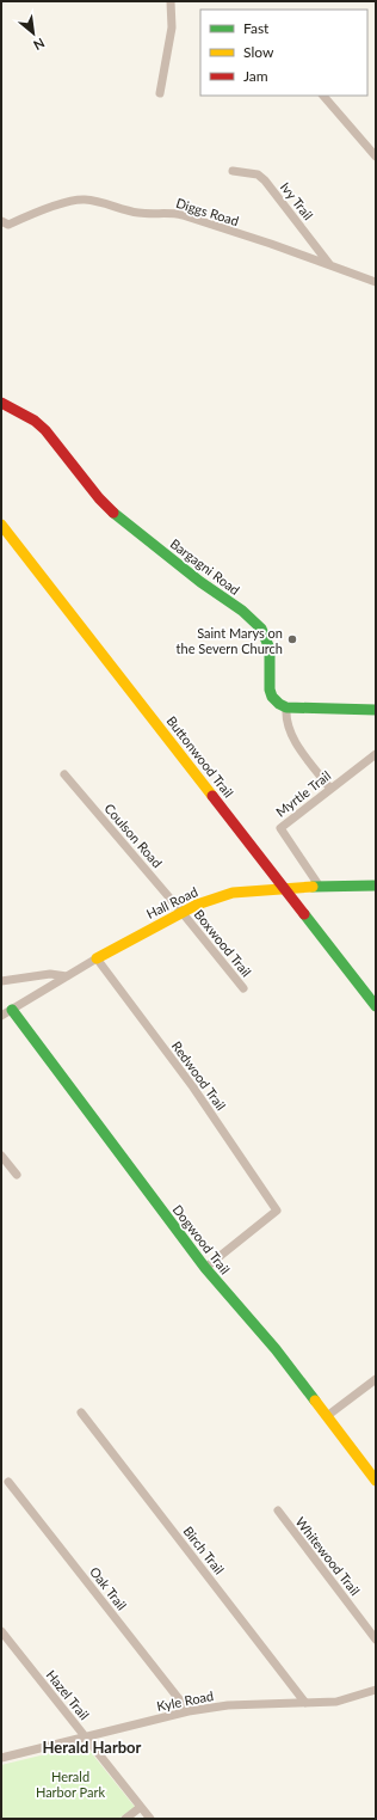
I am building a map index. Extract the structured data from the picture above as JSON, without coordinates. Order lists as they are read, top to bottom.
{
  "streets": {
    "street": [
      "Ivy Trail",
      "Diggs Road",
      "Bargagni Road",
      "Buttonwood Trail",
      "Myrtle Trail",
      "Coulson Road",
      "Hall Road",
      "Boxwood Trail",
      "Redwood Trail",
      "Dogwood Trail",
      "Birch Trail",
      "Whitewood Trail",
      "Oak Trail",
      "Hazel Trail",
      "Kyle Road"
    ]
  },
  "crossings": [
    ["Ivy Trail", "Diggs Road"],
    ["Buttonwood Trail", "Hall Road"],
    ["Myrtle Trail", "Hall Road"],
    ["Coulson Road", "Hall Road"],
    ["Coulson Road", "Boxwood Trail"],
    ["Hall Road", "Boxwood Trail"],
    ["Hall Road", "Redwood Trail"],
    ["Hall Road", "Dogwood Trail"],
    ["Redwood Trail", "Dogwood Trail"],
    ["Birch Trail", "Kyle Road"],
    ["Oak Trail", "Kyle Road"],
    ["Hazel Trail", "Kyle Road"]
  ],
  "districts": ["Herald Harbor"],
  "parks": ["Herald Harbor Park"],
  "places": ["Saint Marys on the Severn Church"],
  "legend": ["Fast", "Slow", "Jam"],
  "north": "bottom right"
}
